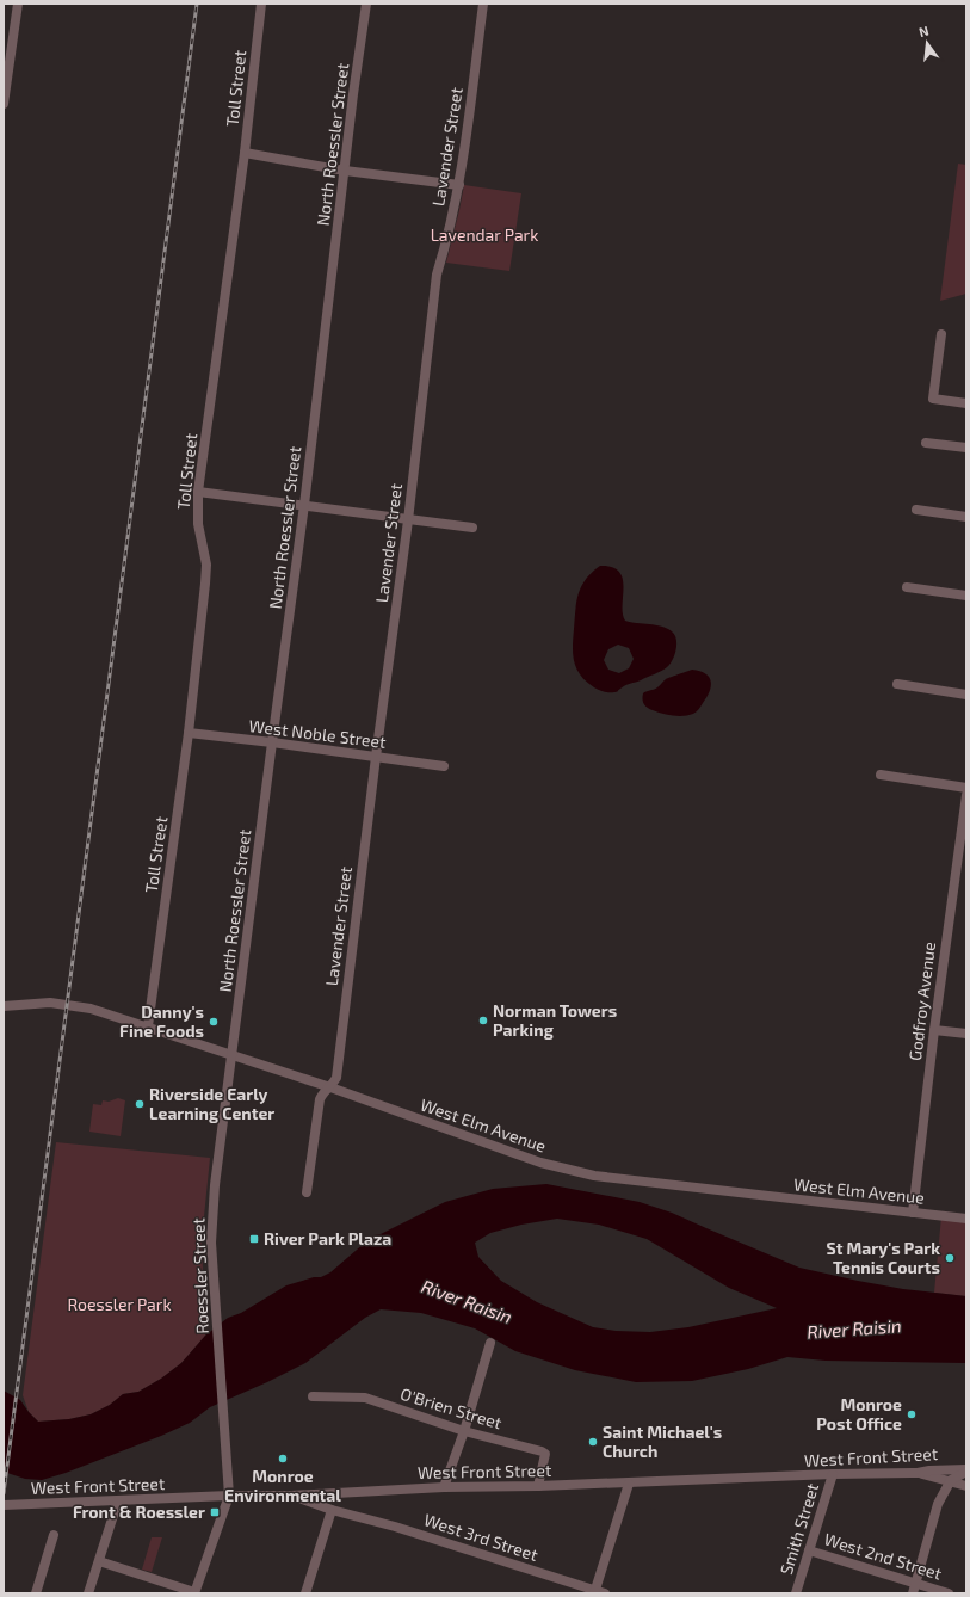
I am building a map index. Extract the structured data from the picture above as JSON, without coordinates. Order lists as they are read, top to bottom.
{
  "streets": {
    "street": [
      "Toll Street",
      "North Roessler Street",
      "Lavender Street",
      "West Noble Street",
      "Godfroy Avenue",
      "West Elm Avenue",
      "Roessler Street",
      "O'Brien Street",
      "West Front Street",
      "Smith Street",
      "West 3rd Street",
      "West 2nd Street"
    ]
  },
  "crossings": [
    ["Toll Street", "West Noble Street"],
    ["Toll Street", "West Elm Avenue"],
    ["North Roessler Street", "West Noble Street"],
    ["North Roessler Street", "West Elm Avenue"],
    ["North Roessler Street", "Roessler Street"],
    ["Lavender Street", "West Noble Street"],
    ["Lavender Street", "West Elm Avenue"],
    ["Godfroy Avenue", "West Elm Avenue"],
    ["West Elm Avenue", "Roessler Street"],
    ["Roessler Street", "West Front Street"],
    ["O'Brien Street", "West Front Street"],
    ["West Front Street", "Smith Street"],
    ["West Front Street", "West 3rd Street"],
    ["Smith Street", "West 2nd Street"]
  ],
  "water": ["River Raisin"],
  "parks": ["Lavendar Park", "Roessler Park"],
  "places": {
    "other": [
      "Norman Towers Parking",
      "Danny's Fine Foods",
      "Riverside Early Learning Center",
      "St Mary's Park Tennis Courts",
      "Monroe Post Office",
      "Saint Michael's Church",
      "Monroe Environmental"
    ],
    "transit": ["River Park Plaza", "Front & Roessler"]
  },
  "north": "top"
}
